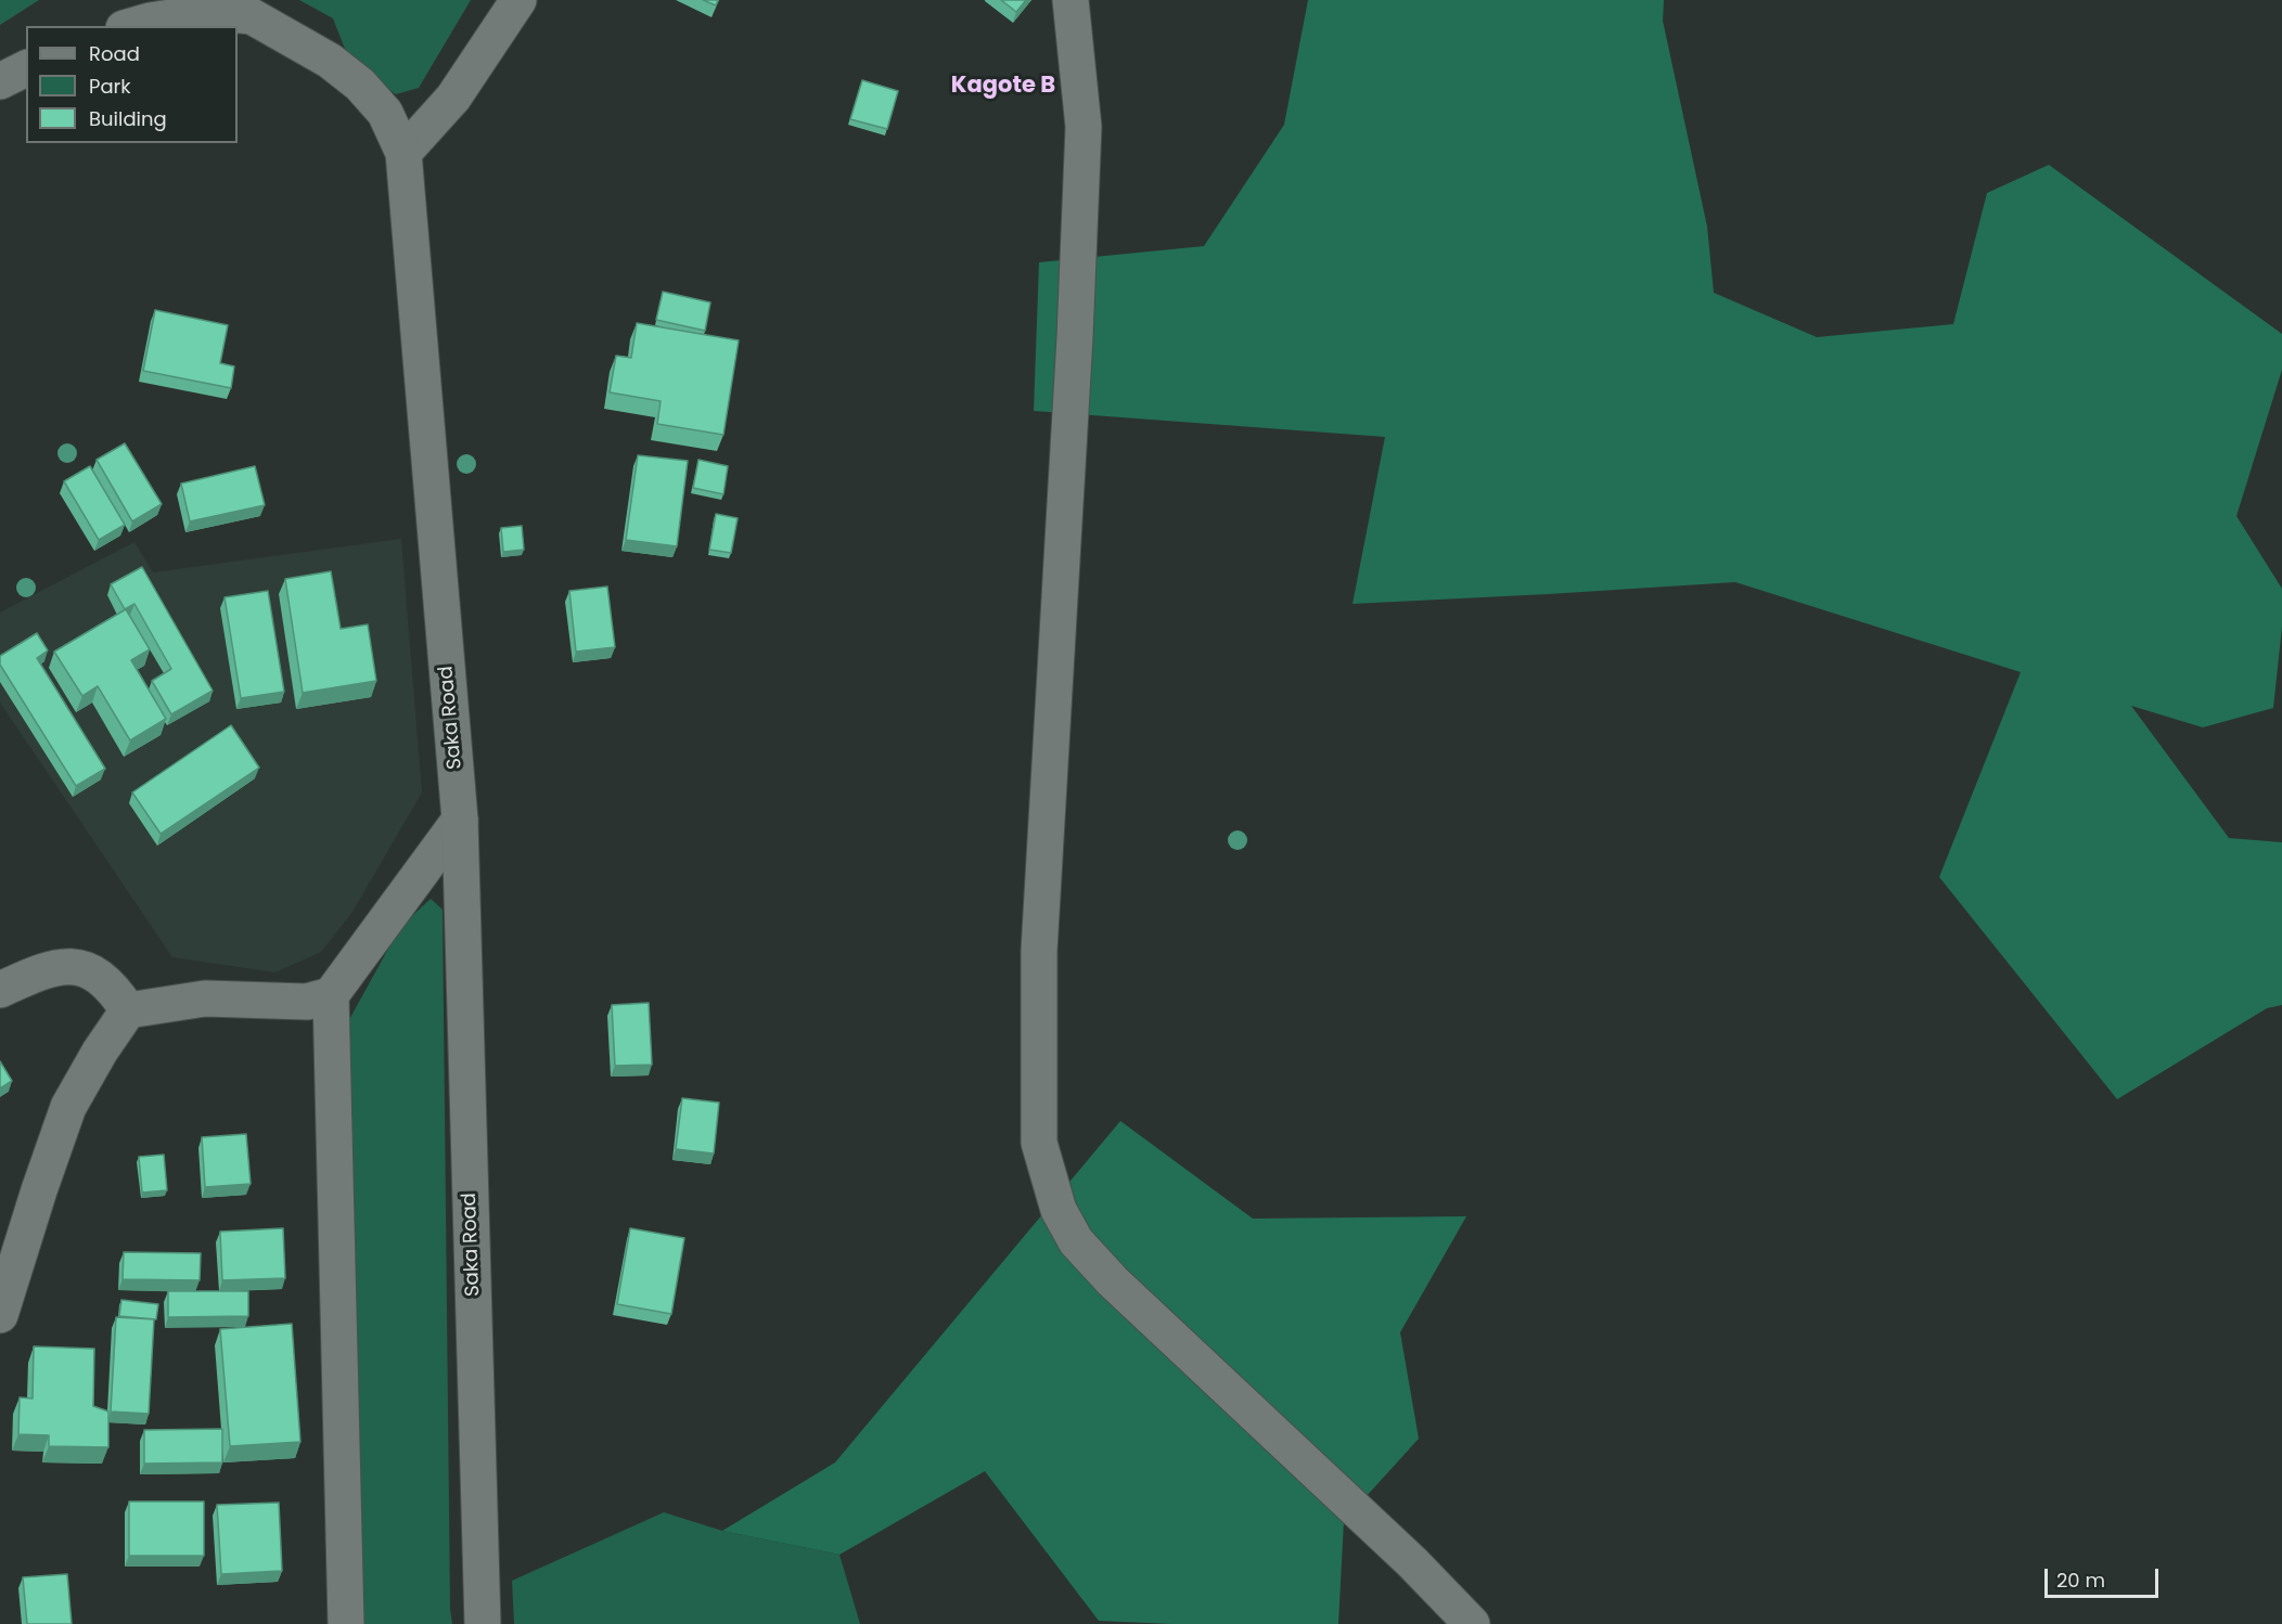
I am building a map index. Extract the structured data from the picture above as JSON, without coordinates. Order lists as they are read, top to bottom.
{
  "streets": {
    "street": ["Saka Road"]
  },
  "districts": ["Kagote B"],
  "legend": ["Road", "Park", "Building"],
  "scale_bar": "20 m"
}
